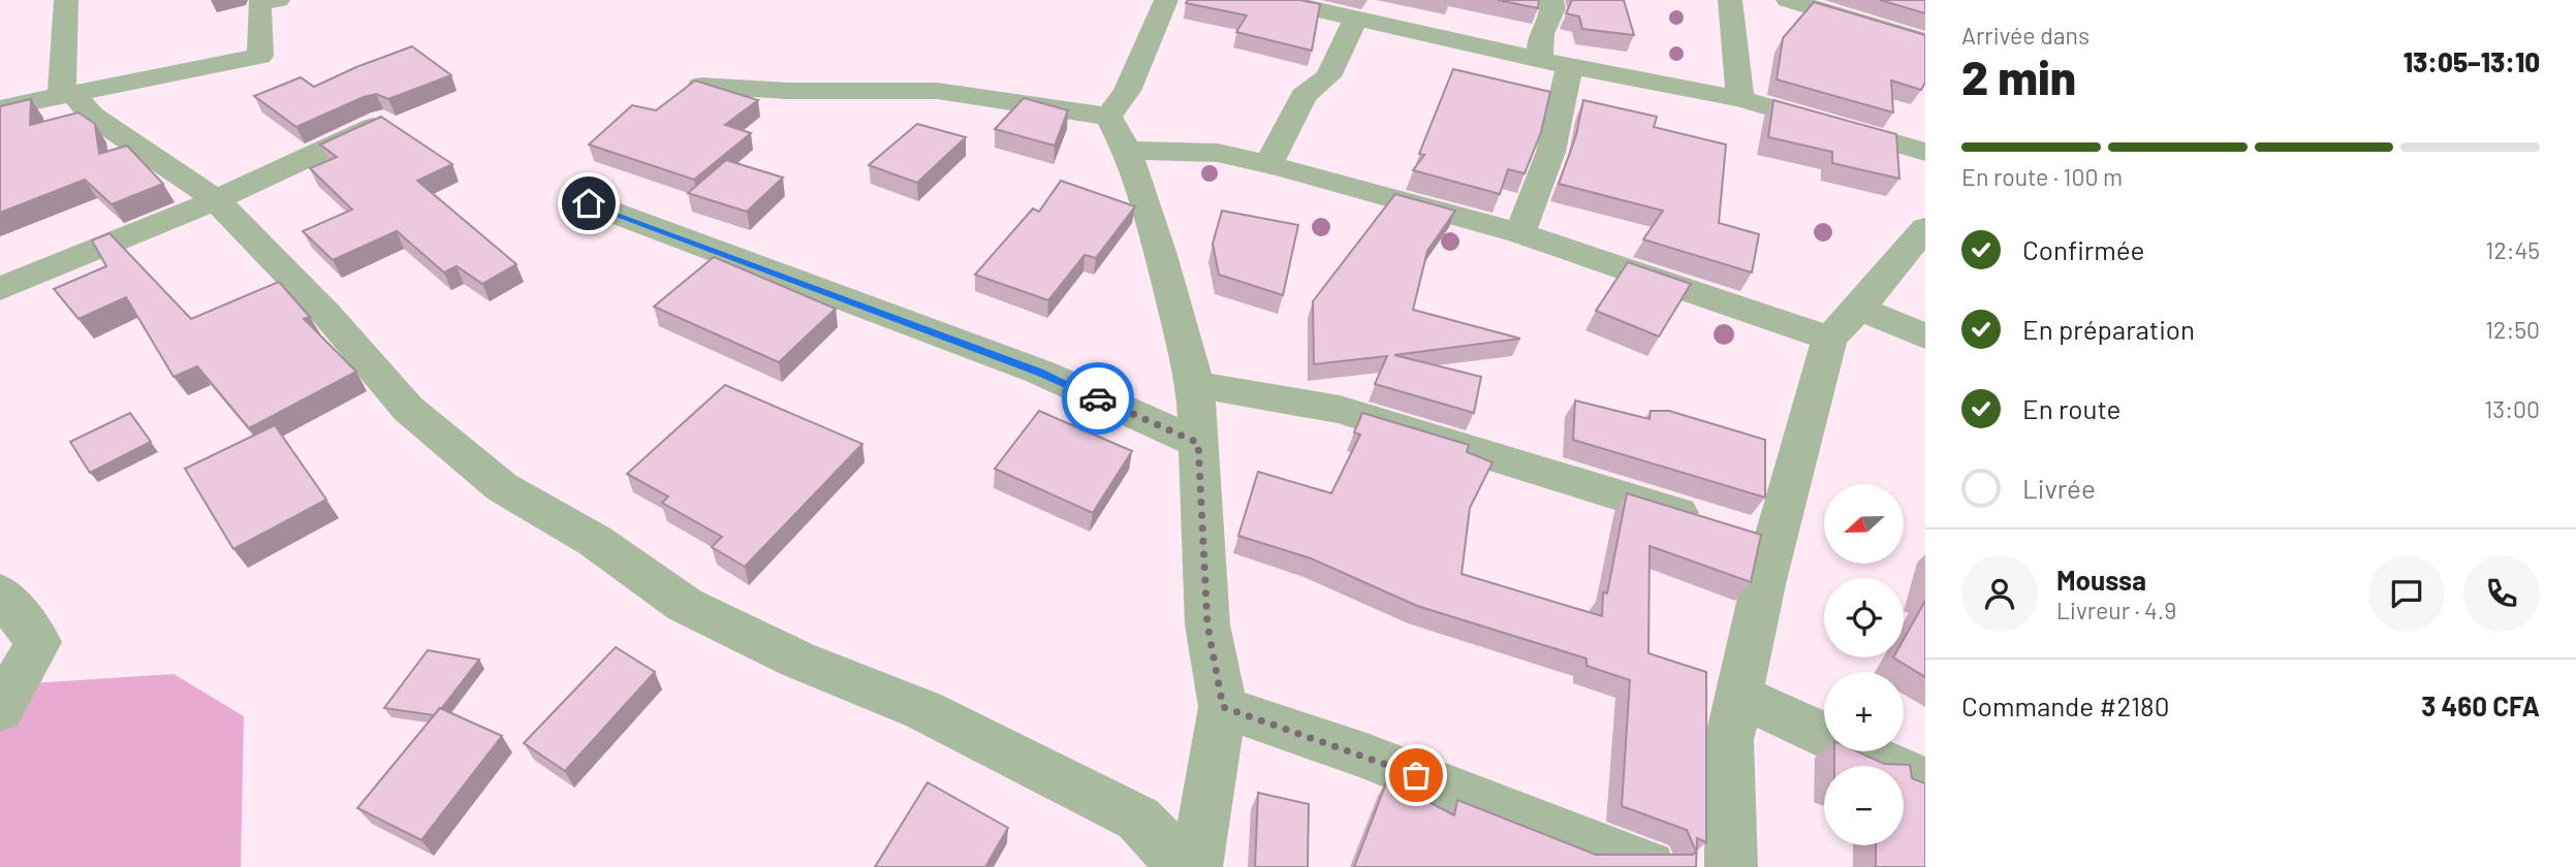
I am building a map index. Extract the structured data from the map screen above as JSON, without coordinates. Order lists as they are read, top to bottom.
{
  "north": "left",
  "page": {
    "heading": ["2 min", "Arrivée dans", "13:05–13:10"],
    "panel": [
      "Moussa",
      "Livreur · 4.9",
      "Commande #2180",
      "3 460 CFA"
    ],
    "bar": "En route · 100 m",
    "list": [
      ["Confirmée", "12:45"],
      ["En préparation", "12:50"],
      ["En route", "13:00"],
      "Livrée"
    ],
    "map_buttons": ["+", "−"]
  }
}
